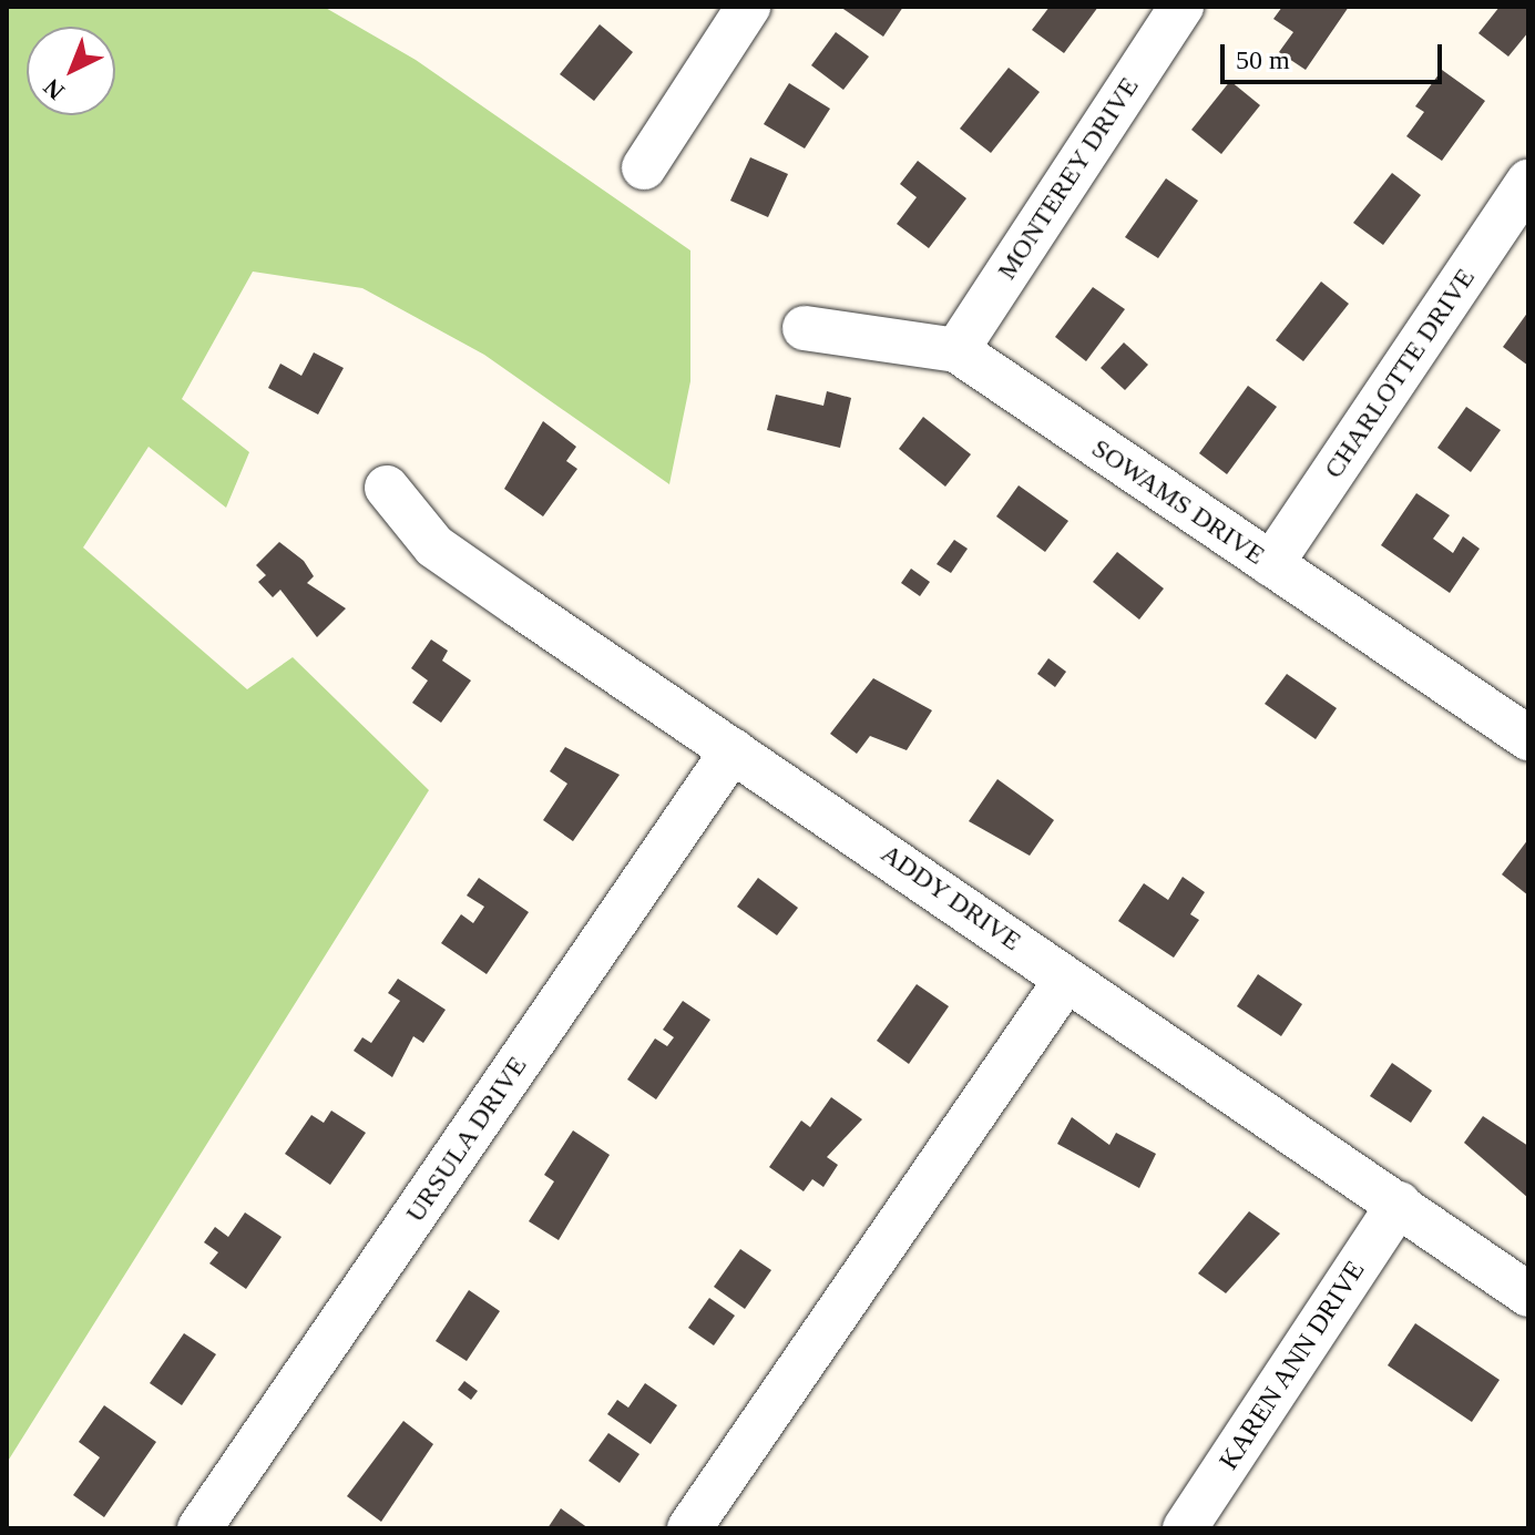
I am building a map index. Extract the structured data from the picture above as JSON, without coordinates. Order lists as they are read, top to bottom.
{
  "streets": {
    "street": [
      "MONTEREY DRIVE",
      "CHARLOTTE DRIVE",
      "SOWAMS DRIVE",
      "ADDY DRIVE",
      "URSULA DRIVE",
      "KAREN ANN DRIVE"
    ]
  },
  "crossings": [
    ["MONTEREY DRIVE", "SOWAMS DRIVE"],
    ["CHARLOTTE DRIVE", "SOWAMS DRIVE"],
    ["ADDY DRIVE", "URSULA DRIVE"],
    ["ADDY DRIVE", "KAREN ANN DRIVE"]
  ],
  "scale_bar": "50 m",
  "north": "bottom left"
}
